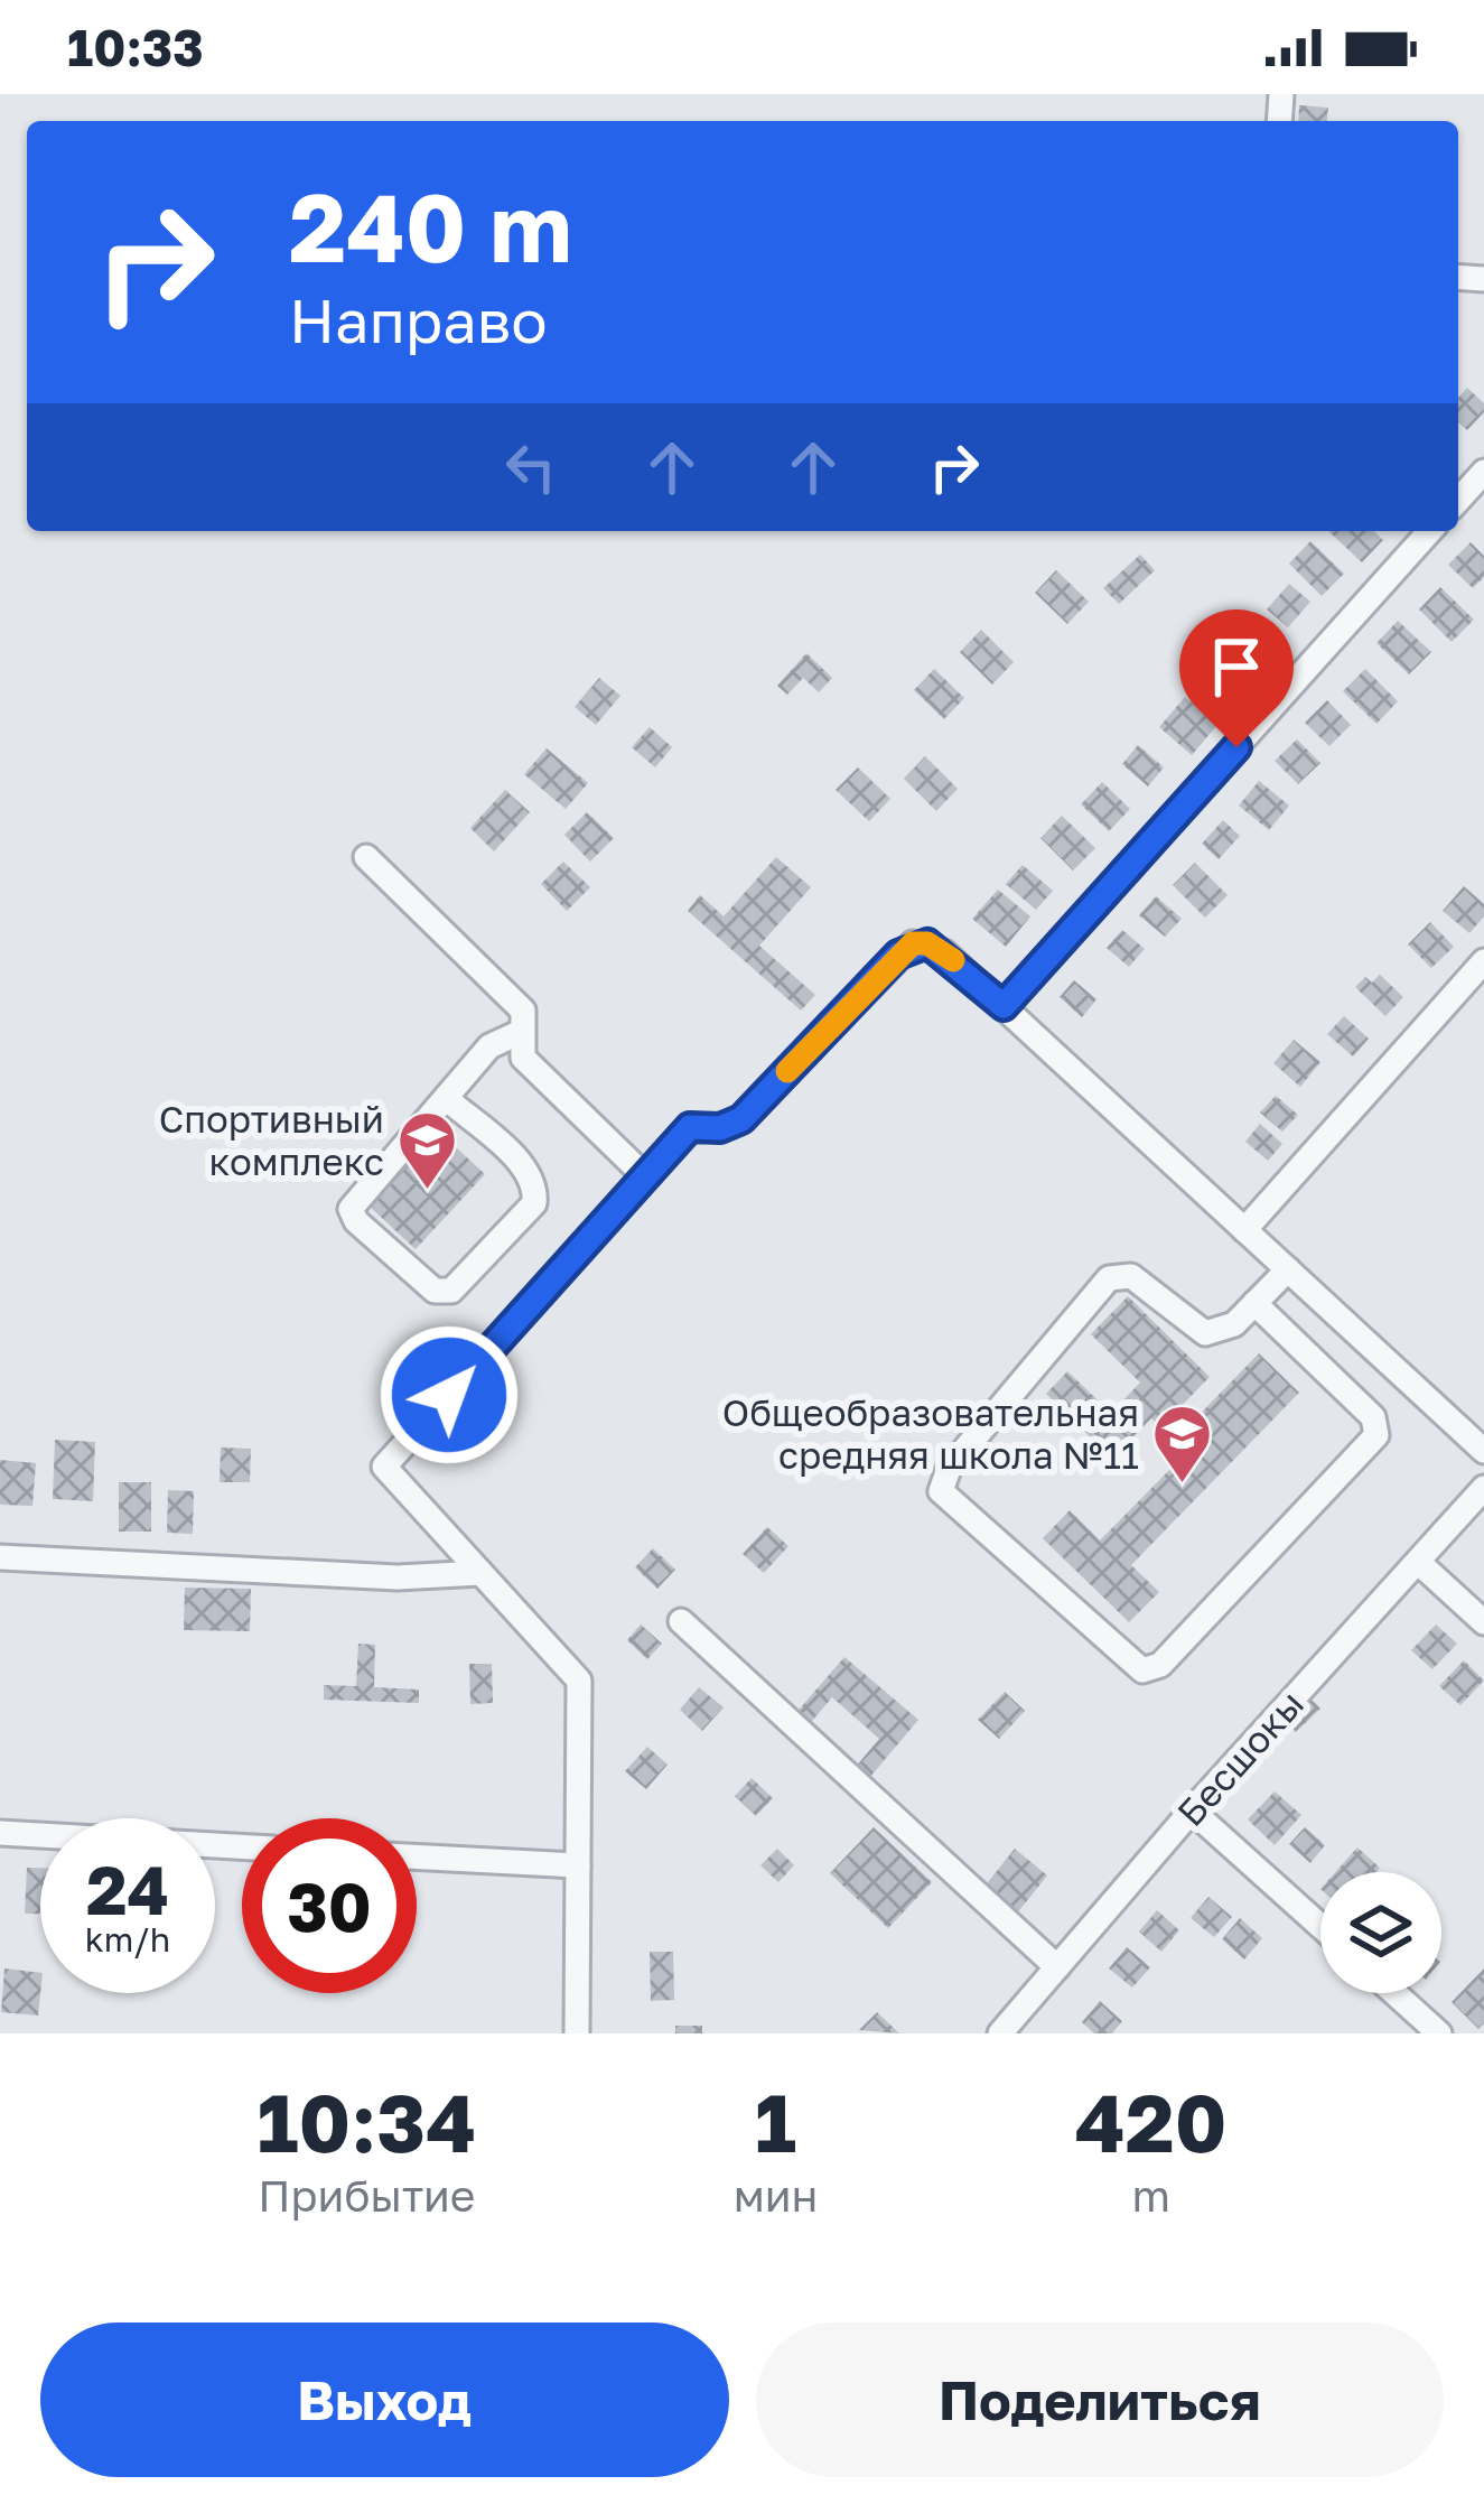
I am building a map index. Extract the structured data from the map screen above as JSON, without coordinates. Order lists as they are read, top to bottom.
{
  "streets": {
    "street": ["Бесшокы"]
  },
  "places": {
    "school or university": ["Спортивный комплекс", "Общеобразовательная средняя школа №11"]
  },
  "page": {
    "status": "10:33",
    "turn": ["240 m", "Направо"],
    "speed": "24 km/h",
    "limit": "30",
    "eta": [
      "10:34",
      "Прибытие",
      "1",
      "мин",
      "420",
      "m"
    ],
    "buttons": ["Выход", "Поделиться"]
  }
}
